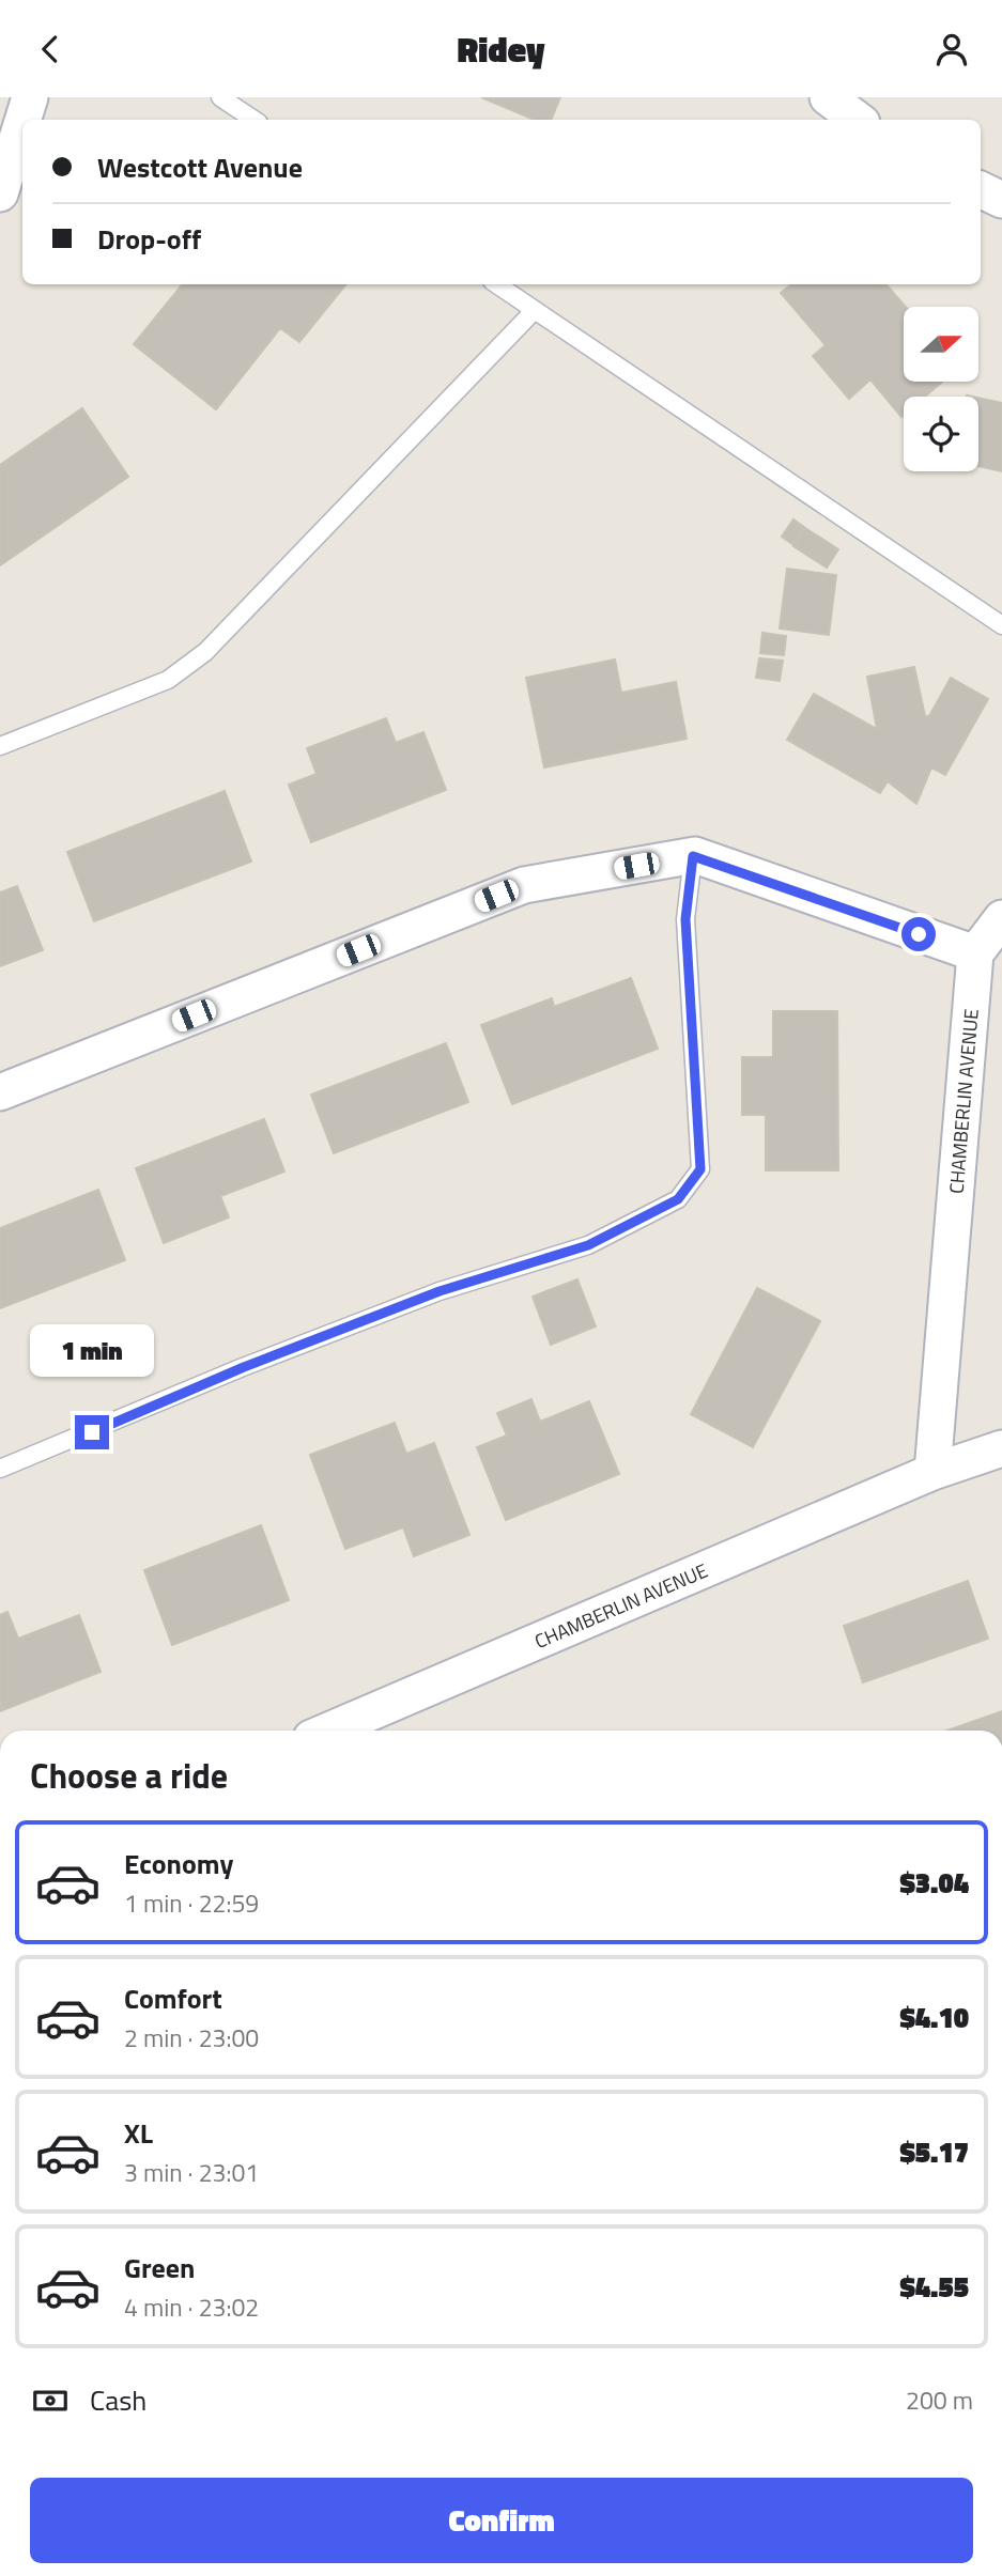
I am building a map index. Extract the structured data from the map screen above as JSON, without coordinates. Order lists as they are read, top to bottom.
{
  "streets": {
    "street": ["CHAMBERLIN AVENUE"]
  },
  "north": "right",
  "page": {
    "header": "Ridey",
    "banner": ["Westcott Avenue", "Drop-off"],
    "bubble": "1 min",
    "heading": "Choose a ride",
    "list": [
      {
        "name": "Economy",
        "note": "1 min · 22:59",
        "value": "$3.04"
      },
      {
        "name": "Comfort",
        "note": "2 min · 23:00",
        "value": "$4.10"
      },
      {
        "name": "XL",
        "note": "3 min · 23:01",
        "value": "$5.17"
      },
      {
        "name": "Green",
        "note": "4 min · 23:02",
        "value": "$4.55"
      }
    ],
    "pay": ["Cash", "200 m"],
    "buttons": "Confirm"
  }
}
